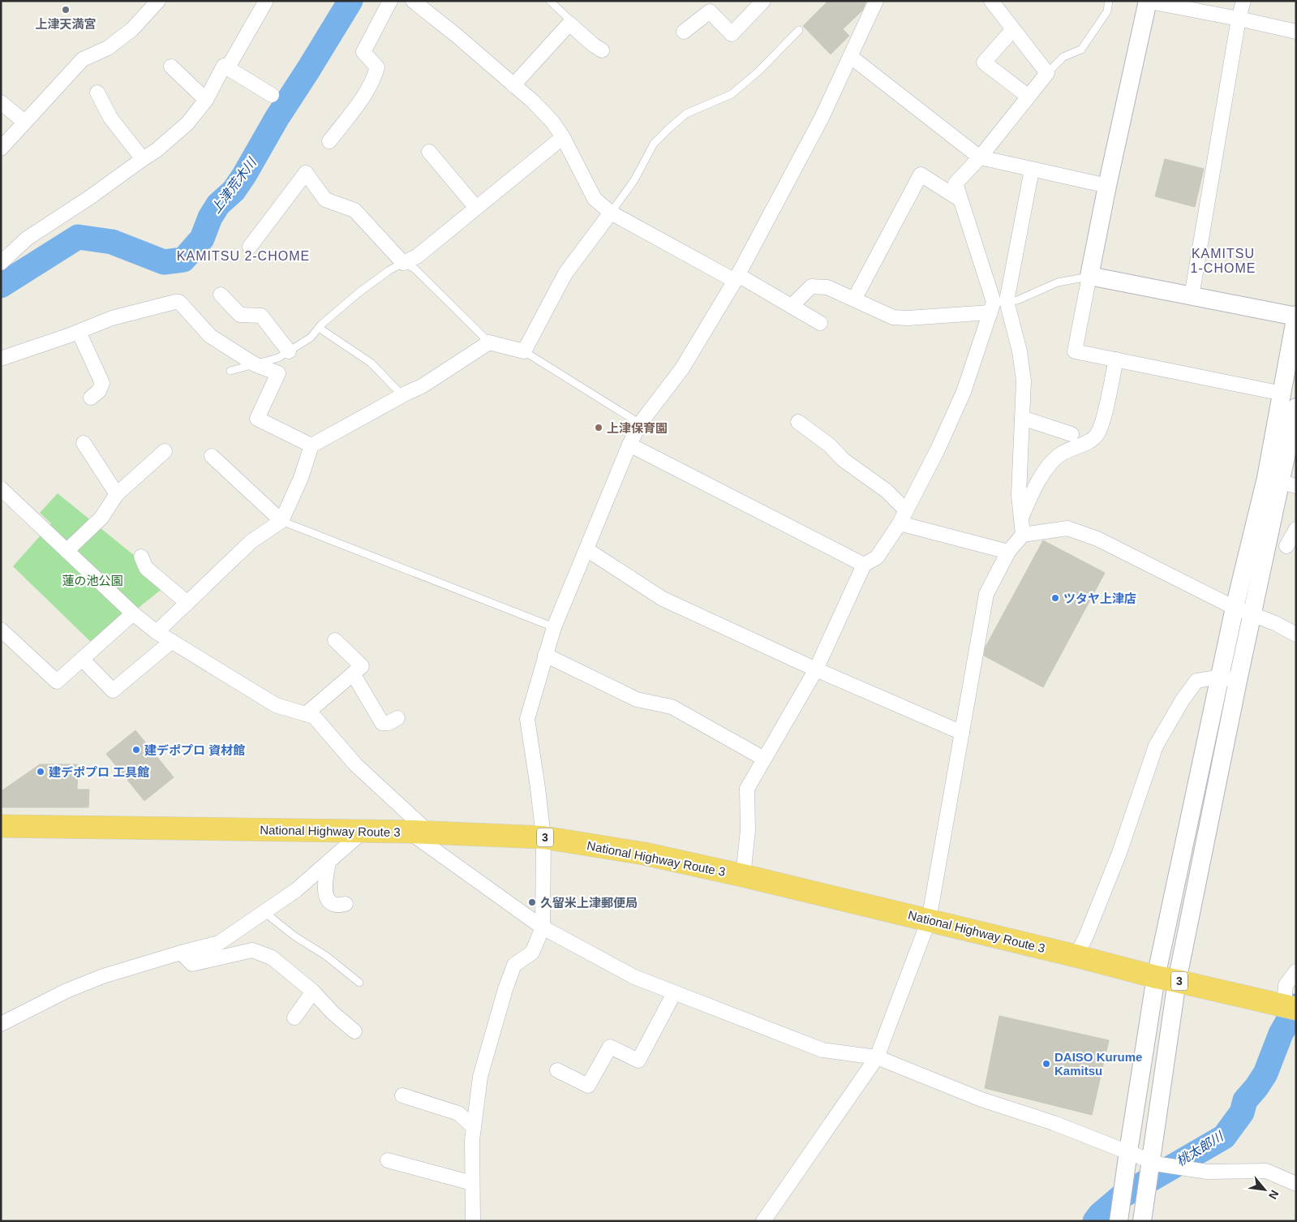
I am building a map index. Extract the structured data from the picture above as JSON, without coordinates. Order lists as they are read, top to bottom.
{
  "streets": {
    "highway": ["National Highway Route 3", "3"]
  },
  "districts": ["KAMITSU 1-CHOME", "KAMITSU 2-CHOME"],
  "water": ["上津荒木川", "桃太郎川"],
  "parks": ["蓮の池公園"],
  "places": [
    "上津天満宮",
    "上津保育園",
    "ツタヤ上津店",
    "建デポプロ 資材館",
    "建デポプロ 工具館",
    "久留米上津郵便局",
    "DAISO Kurume Kamitsu"
  ],
  "north": "bottom right"
}
